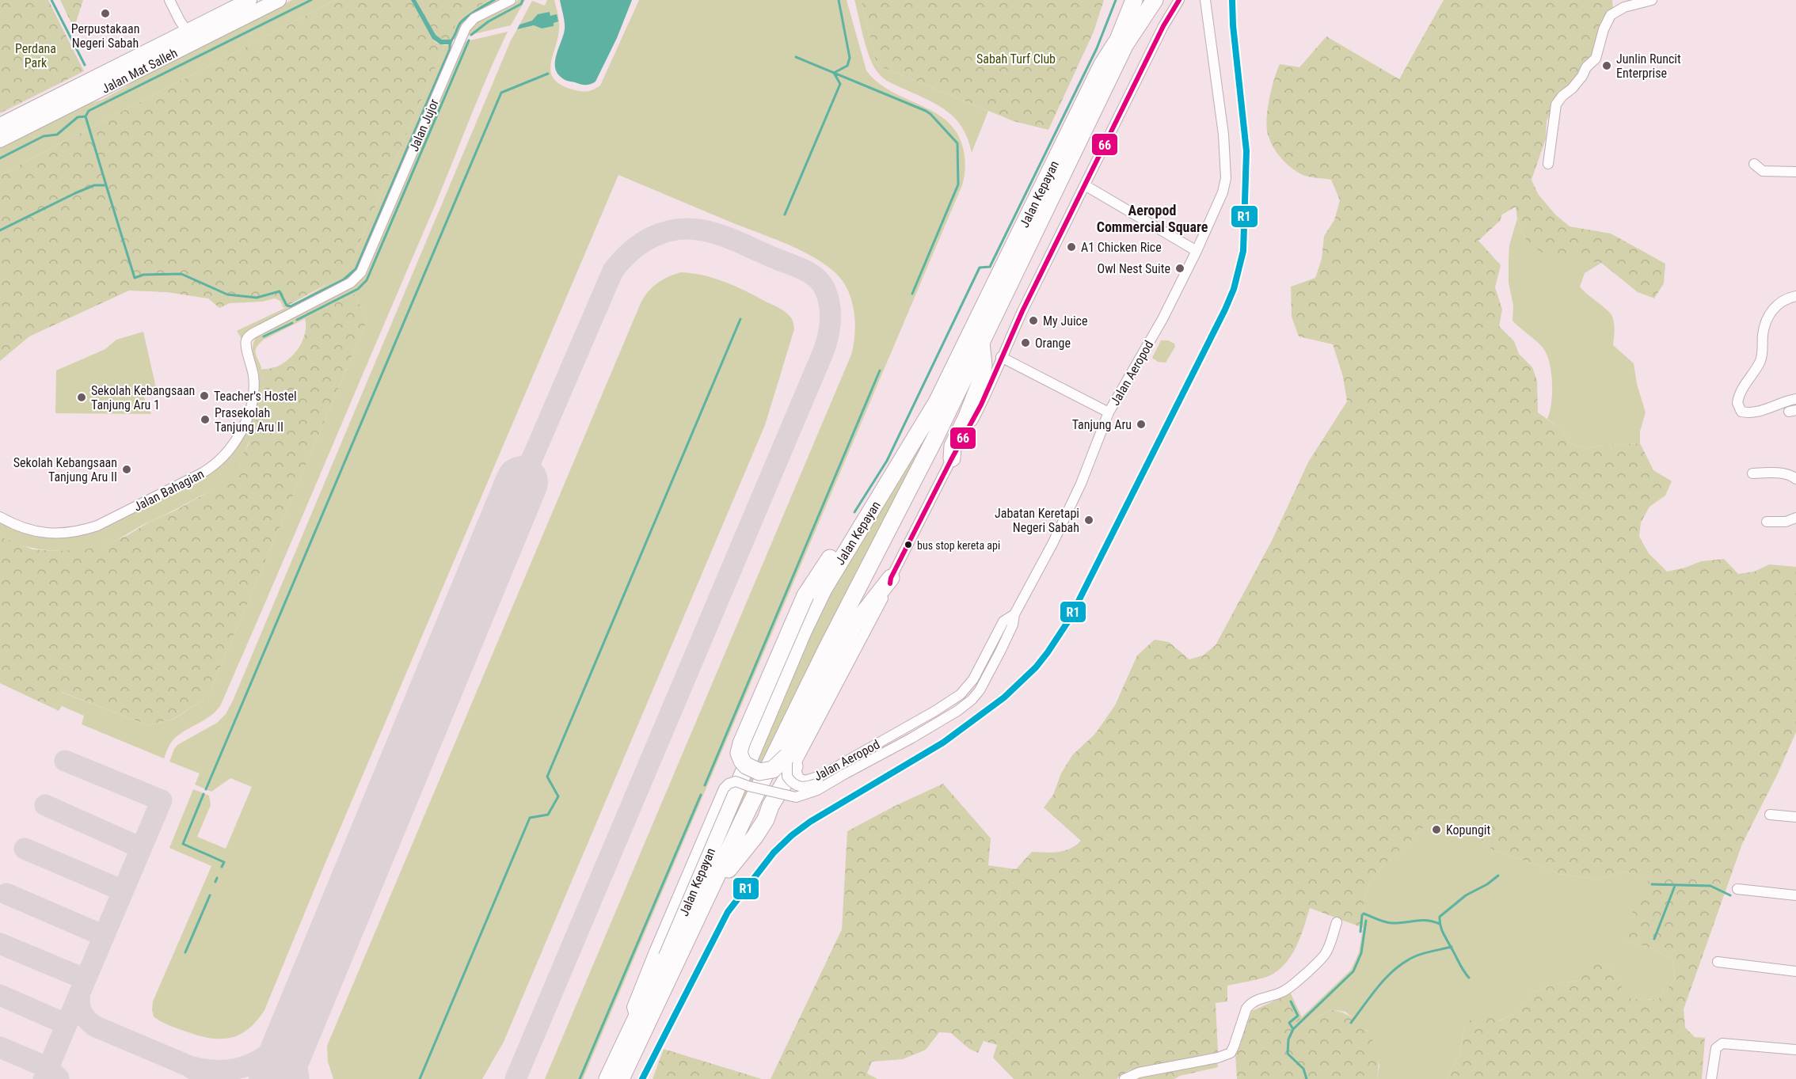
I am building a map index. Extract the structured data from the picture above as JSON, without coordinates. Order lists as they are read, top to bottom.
{
  "streets": {
    "highway": ["Jalan Kepayan"],
    "main road": ["Jalan Mat Salleh"],
    "street": ["Jalan Jujor", "Jalan Aeropod", "Jalan Bahagian"]
  },
  "crossings": [
    ["Jalan Jujor", "Jalan Bahagian"]
  ],
  "districts": ["Aeropod Commercial Square"],
  "parks": ["Perdana Park", "Sabah Turf Club"],
  "places": [
    "Perpustakaan Negeri Sabah",
    "Junlin Runcit Enterprise",
    "A1 Chicken Rice",
    "Owl Nest Suite",
    "My Juice",
    "Orange",
    "Teacher's Hostel",
    "Sekolah Kebangsaan Tanjung Aru 1",
    "Prasekolah Tanjung Aru II",
    "Tanjung Aru",
    "Sekolah Kebangsaan Tanjung Aru II",
    "Jabatan Keretapi Negeri Sabah",
    "bus stop kereta api",
    "Kopungit"
  ],
  "lines": ["transit line R1", "transit line 66"]
}
